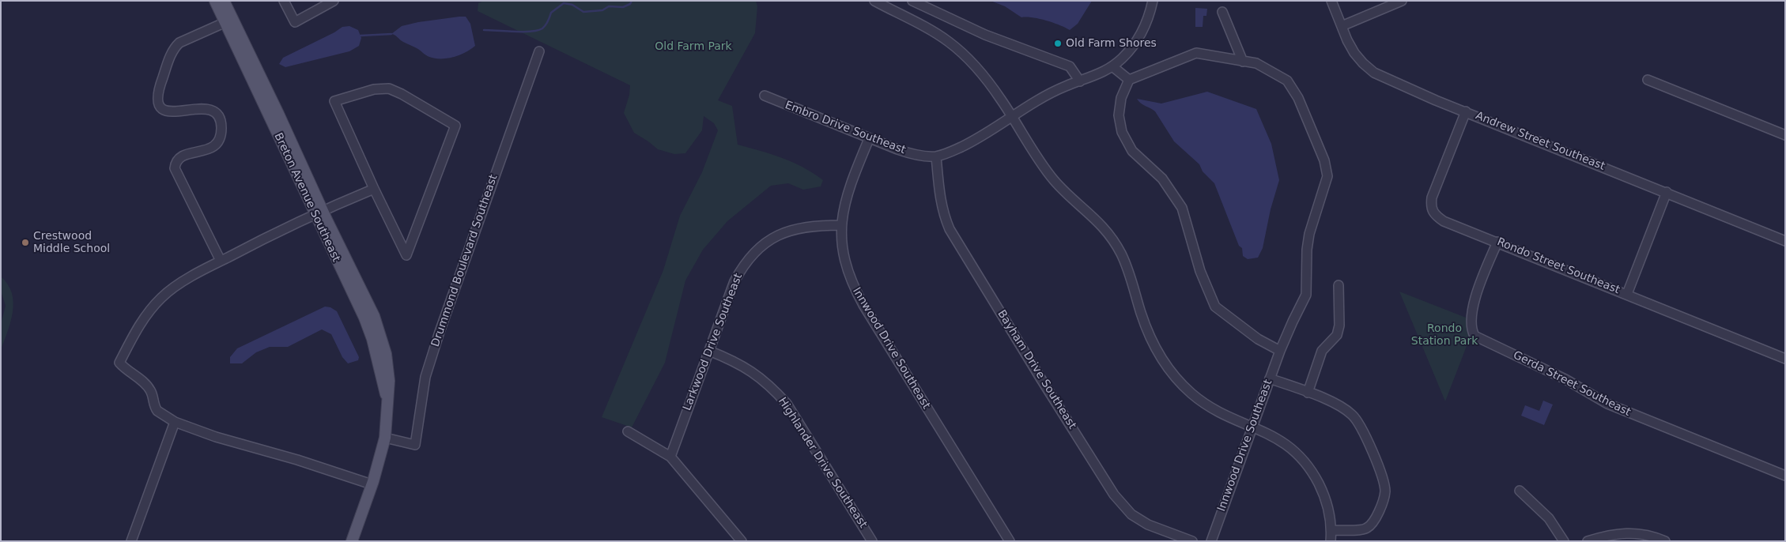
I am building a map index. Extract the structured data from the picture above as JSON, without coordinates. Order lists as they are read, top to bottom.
{
  "streets": {
    "main road": ["Breton Avenue Southeast"],
    "street": [
      "Embro Drive Southeast",
      "Andrew Street Southeast",
      "Drummond Boulevard Southeast",
      "Rondo Street Southeast",
      "Larkwood Drive Southeast",
      "Innwood Drive Southeast",
      "Bayham Drive Southeast",
      "Gerda Street Southeast",
      "Highlander Drive Southeast"
    ]
  },
  "crossings": [
    ["Embro Drive Southeast", "Innwood Drive Southeast"],
    ["Embro Drive Southeast", "Bayham Drive Southeast"],
    ["Andrew Street Southeast", "Rondo Street Southeast"],
    ["Breton Avenue Southeast", "Drummond Boulevard Southeast"],
    ["Rondo Street Southeast", "Gerda Street Southeast"],
    ["Larkwood Drive Southeast", "Innwood Drive Southeast"],
    ["Larkwood Drive Southeast", "Highlander Drive Southeast"]
  ],
  "parks": ["Old Farm Park", "Rondo Station Park"],
  "places": ["Old Farm Shores", "Crestwood Middle School"]
}
